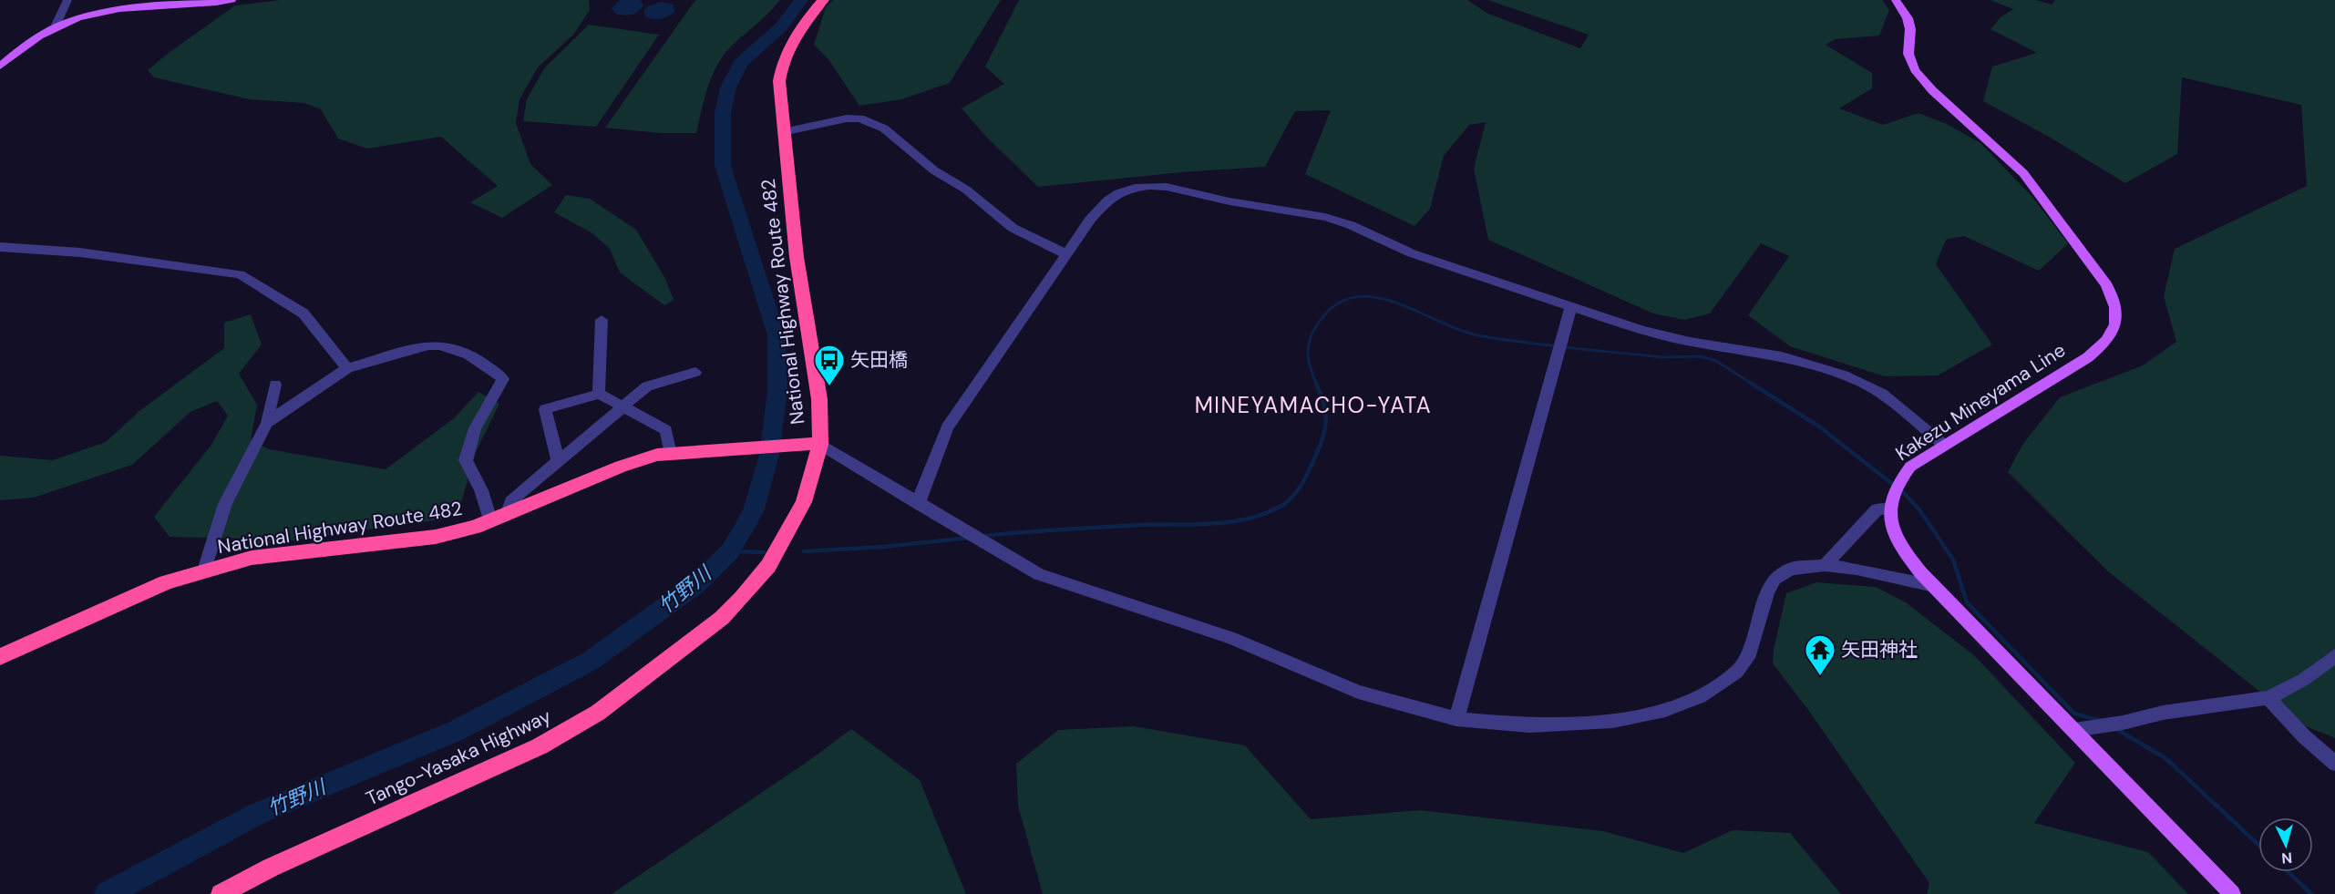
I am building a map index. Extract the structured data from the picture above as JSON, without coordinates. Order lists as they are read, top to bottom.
{
  "streets": {
    "highway": ["National Highway Route 482", "Tango-Yasaka Highway"],
    "main road": ["Kakezu Mineyama Line"]
  },
  "crossings": [
    ["National Highway Route 482", "Tango-Yasaka Highway"]
  ],
  "districts": ["MINEYAMACHO-YATA"],
  "water": ["竹野川"],
  "places": {
    "bus stop": ["矢田橋"],
    "temple": ["矢田神社"]
  },
  "north": "bottom"
}
